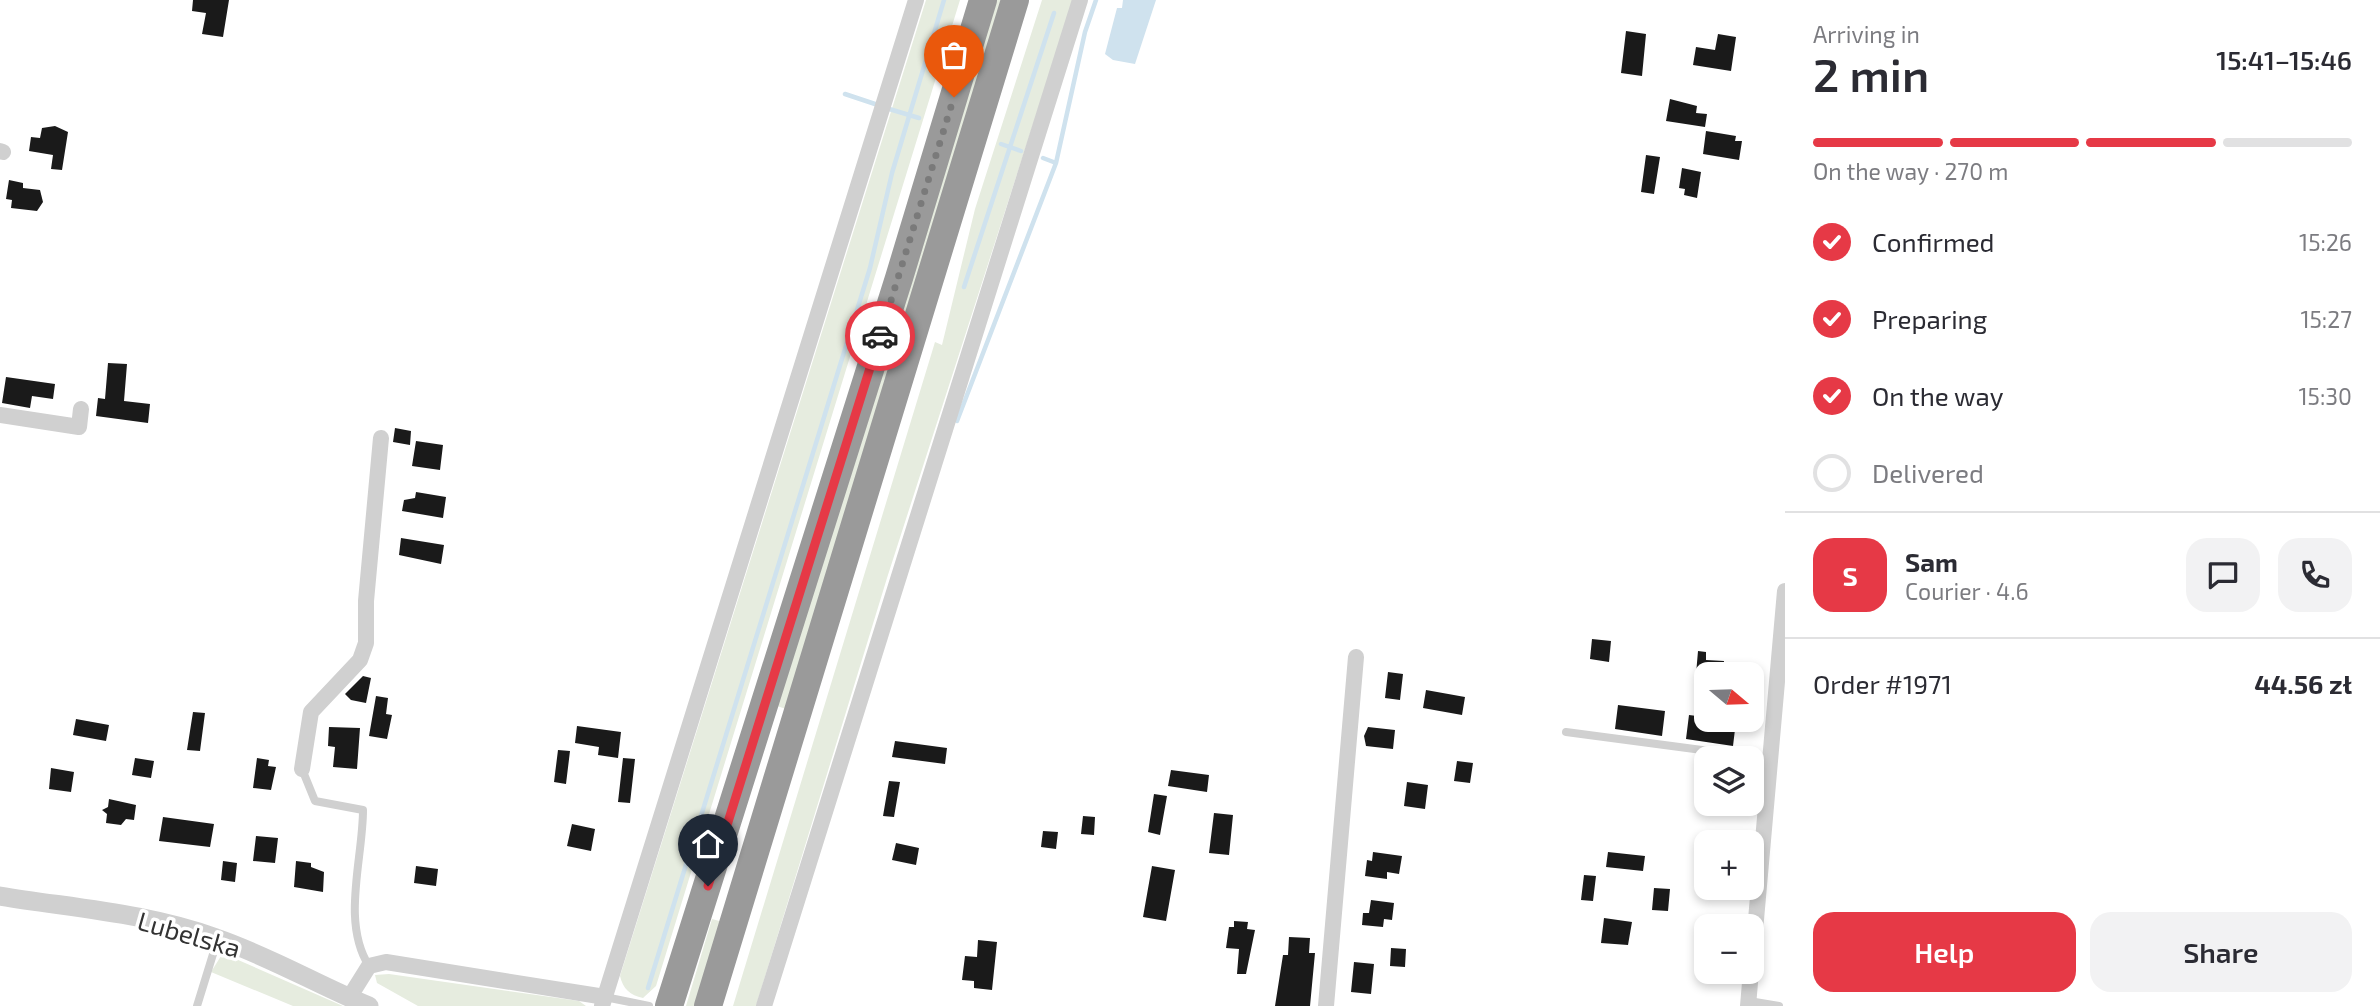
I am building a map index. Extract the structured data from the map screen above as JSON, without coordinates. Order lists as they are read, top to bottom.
{
  "streets": {
    "street": ["Lubelska"]
  },
  "north": "right",
  "page": {
    "heading": ["2 min", "Arriving in", "15:41–15:46"],
    "panel": [
      "Sam",
      "Courier · 4.6",
      "Order #1971",
      "44.56 zł"
    ],
    "bar": "On the way · 270 m",
    "list": [
      ["Confirmed", "15:26"],
      ["Preparing", "15:27"],
      ["On the way", "15:30"],
      "Delivered"
    ],
    "round": "S",
    "map_buttons": ["+", "−"],
    "buttons": ["Help", "Share"]
  }
}
